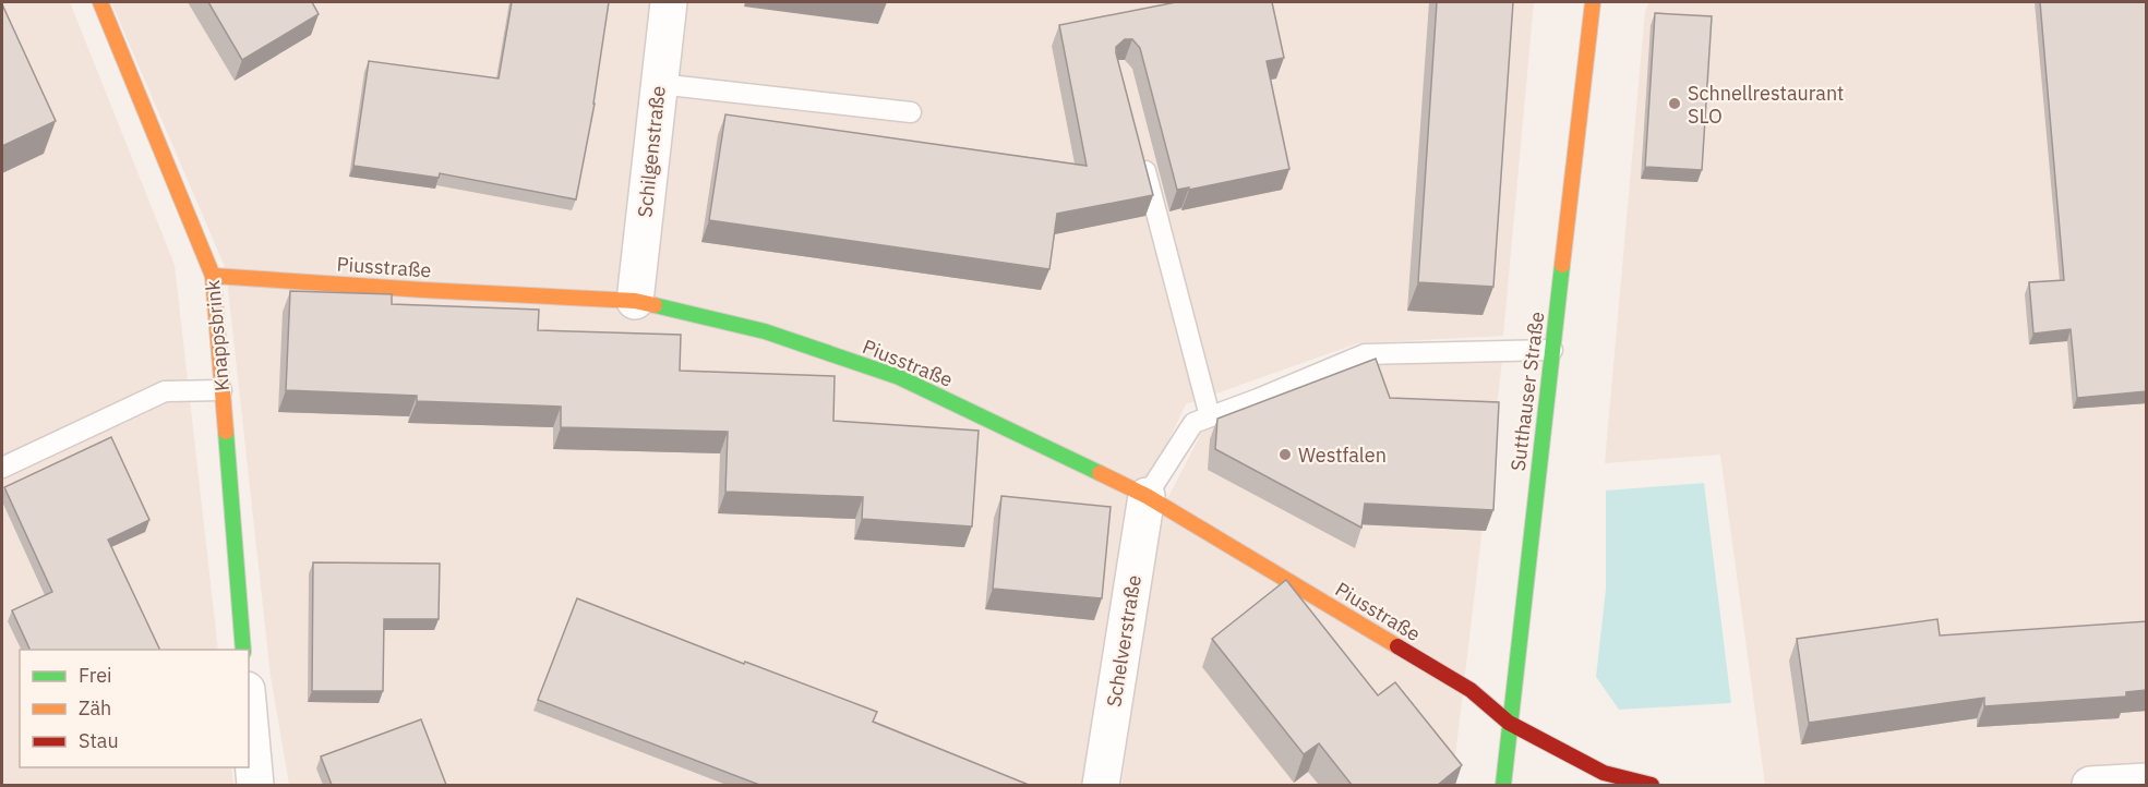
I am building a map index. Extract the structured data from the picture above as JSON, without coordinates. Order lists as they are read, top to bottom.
{
  "streets": {
    "street": [
      "Schilgenstraße",
      "Piusstraße",
      "Knappsbrink",
      "Sutthauser Straße",
      "Schelverstraße"
    ]
  },
  "crossings": [
    ["Schilgenstraße", "Piusstraße"],
    ["Piusstraße", "Knappsbrink"],
    ["Piusstraße", "Sutthauser Straße"],
    ["Piusstraße", "Schelverstraße"]
  ],
  "places": ["Schnellrestaurant SLO", "Westfalen"],
  "legend": ["Frei", "Zäh", "Stau"]
}
